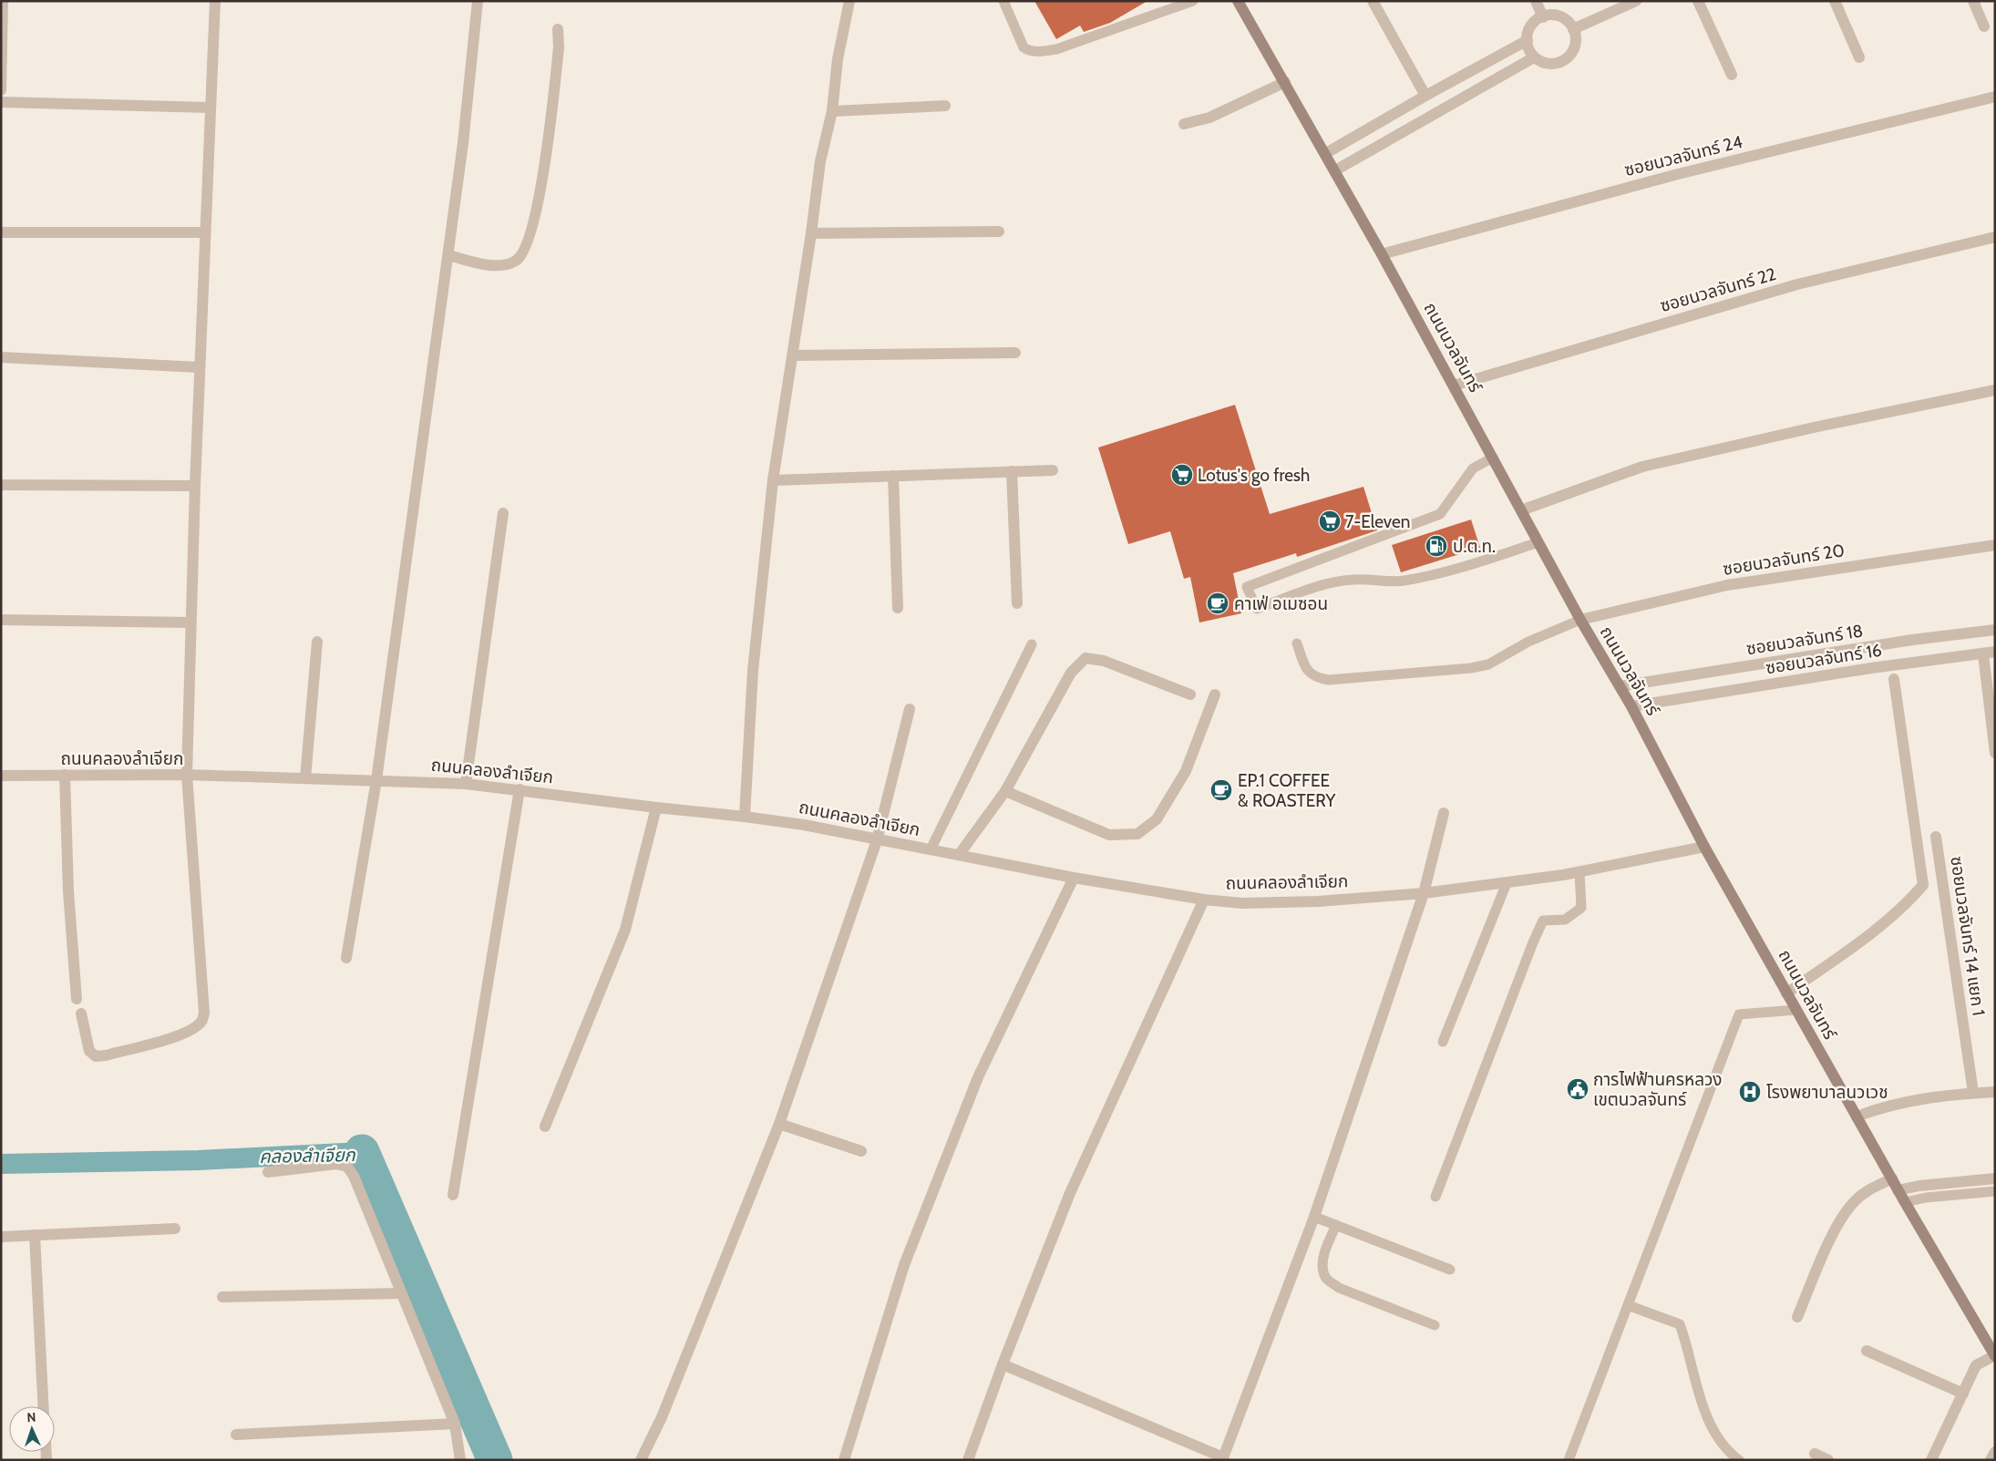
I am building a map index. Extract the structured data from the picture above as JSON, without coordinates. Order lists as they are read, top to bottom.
{
  "streets": {
    "main road": ["ถนนนวลจันทร์"],
    "street": [
      "ซอยนวลจันทร์ 24",
      "ซอยนวลจันทร์ 22",
      "ซอยนวลจันทร์ 20",
      "ซอยนวลจันทร์ 18",
      "ซอยนวลจันทร์ 16",
      "ถนนคลองลำเจียก",
      "ซอยนวลจันทร์ 14 แยก 1"
    ]
  },
  "crossings": [
    ["ซอยนวลจันทร์ 24", "ถนนนวลจันทร์"],
    ["ซอยนวลจันทร์ 22", "ถนนนวลจันทร์"],
    ["ถนนนวลจันทร์", "ซอยนวลจันทร์ 20"],
    ["ถนนนวลจันทร์", "ซอยนวลจันทร์ 18"],
    ["ถนนนวลจันทร์", "ซอยนวลจันทร์ 16"],
    ["ถนนนวลจันทร์", "ถนนคลองลำเจียก"]
  ],
  "water": ["คลองลำเจียก"],
  "places": {
    "supermarket": ["Lotus's go fresh", "7-Eleven"],
    "fuel station": ["ป.ต.ท."],
    "cafe": ["คาเฟ่ อเมซอน", "EP.1 COFFEE & ROASTERY"],
    "public building": ["การไฟฟ้านครหลวง เขตนวลจันทร์"],
    "hospital": ["โรงพยาบาลนวเวช"]
  },
  "north": "top"
}
